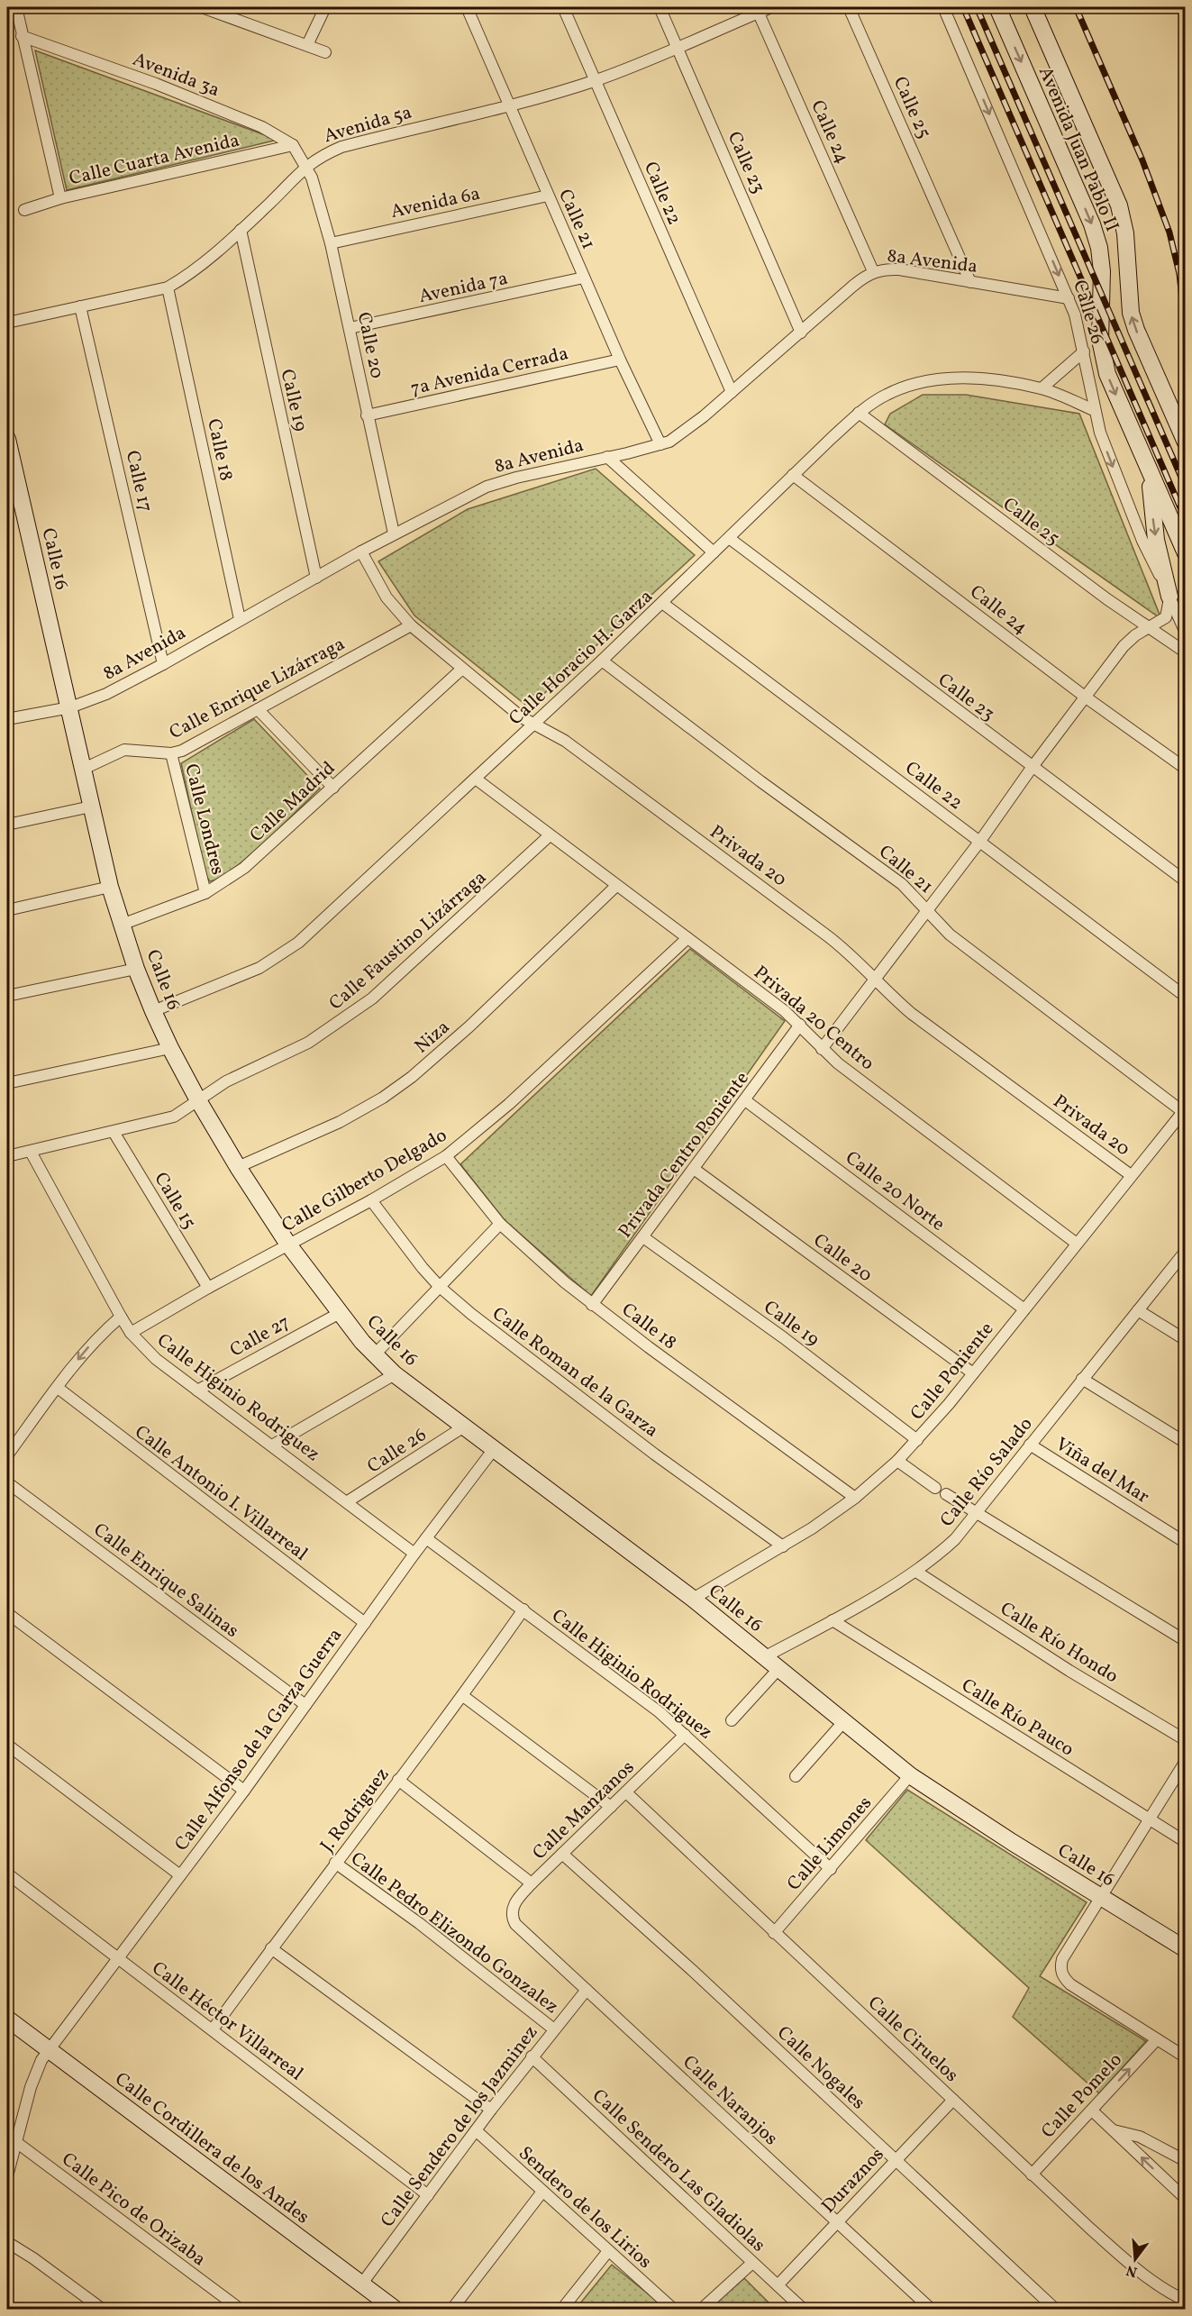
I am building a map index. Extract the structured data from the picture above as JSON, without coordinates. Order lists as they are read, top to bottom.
{
  "streets": {
    "street": [
      "Avenida 3a",
      "Calle 25",
      "Avenida 5a",
      "Calle 24",
      "Avenida Juan Pablo II",
      "Calle Cuarta Avenida",
      "Calle 23",
      "Calle 22",
      "Avenida 6a",
      "Calle 21",
      "8a Avenida",
      "Avenida 7a",
      "Calle 26",
      "Calle 20",
      "7a Avenida Cerrada",
      "Calle 19",
      "Calle 18",
      "Calle 17",
      "Calle 16",
      "Calle Horacio H. Garza",
      "Calle Enrique Lizárraga",
      "Calle Madrid",
      "Calle Londres",
      "Privada 20",
      "Calle Faustino Lizárraga",
      "Privada 20 Centro",
      "Niza",
      "Privada Centro Poniente",
      "Calle Gilberto Delgado",
      "Calle 20 Norte",
      "Calle 15",
      "Calle 27",
      "Calle Poniente",
      "Calle Roman de la Garza",
      "Calle Higinio Rodriguez",
      "Viña del Mar",
      "Calle Río Salado",
      "Calle Antonio I. Villarreal",
      "Calle Enrique Salinas",
      "Calle Río Hondo",
      "Calle Río Pauco",
      "Calle Alfonso de la Garza Guerra",
      "J. Rodriguez",
      "Calle Manzanos",
      "Calle Limones",
      "Calle Pedro Elizondo Gonzalez",
      "Calle Héctor Villarreal",
      "Calle Ciruelos",
      "Calle Nogales",
      "Calle Pomelo",
      "Calle Naranjos",
      "Calle Sendero de los Jazminez",
      "Calle Cordillera de los Andes",
      "Calle Sendero Las Gladiolas",
      "Duraznos",
      "Sendero de los Lirios",
      "Calle Pico de Orizaba"
    ]
  },
  "crossings": [
    ["Avenida 3a", "Avenida 5a"],
    ["Avenida 3a", "Calle Cuarta Avenida"],
    ["Avenida 3a", "Calle 20"],
    ["Calle 25", "8a Avenida"],
    ["Calle 25", "Calle Horacio H. Garza"],
    ["Avenida 5a", "Calle 24"],
    ["Avenida 5a", "Calle 23"],
    ["Avenida 5a", "Calle 22"],
    ["Avenida 5a", "Calle 21"],
    ["Avenida 5a", "Calle 20"],
    ["Avenida 5a", "Calle 19"],
    ["Avenida 5a", "Calle 18"],
    ["Avenida 5a", "Calle 17"],
    ["Calle 24", "8a Avenida"],
    ["Calle 24", "Calle Horacio H. Garza"],
    ["Calle 23", "8a Avenida"],
    ["Calle 23", "Calle Horacio H. Garza"],
    ["Calle 22", "8a Avenida"],
    ["Calle 22", "Calle Horacio H. Garza"],
    ["Avenida 6a", "Calle 21"],
    ["Avenida 6a", "Calle 20"],
    ["Calle 21", "8a Avenida"],
    ["Calle 21", "Avenida 7a"],
    ["Calle 21", "7a Avenida Cerrada"],
    ["Calle 21", "Calle Horacio H. Garza"],
    ["Calle 21", "Calle Poniente"],
    ["8a Avenida", "Calle 26"],
    ["8a Avenida", "Calle 20"],
    ["8a Avenida", "Calle 19"],
    ["8a Avenida", "Calle 18"],
    ["8a Avenida", "Calle 17"],
    ["8a Avenida", "Calle 16"],
    ["8a Avenida", "Privada 20"],
    ["Avenida 7a", "Calle 20"],
    ["Calle 26", "Calle 16"],
    ["Calle 26", "Calle Horacio H. Garza"],
    ["Calle 26", "Calle Higinio Rodriguez"],
    ["Calle 20", "7a Avenida Cerrada"],
    ["Calle 20", "Privada Centro Poniente"],
    ["Calle 20", "Calle Poniente"],
    ["Calle 19", "Privada Centro Poniente"],
    ["Calle 19", "Calle Poniente"],
    ["Calle 18", "Privada Centro Poniente"],
    ["Calle 18", "Calle Gilberto Delgado"],
    ["Calle 18", "Calle Poniente"],
    ["Calle 16", "Calle Horacio H. Garza"],
    ["Calle 16", "Calle Enrique Lizárraga"],
    ["Calle 16", "Calle Madrid"],
    ["Calle 16", "Calle Faustino Lizárraga"],
    ["Calle 16", "Niza"],
    ["Calle 16", "Calle Gilberto Delgado"],
    ["Calle 16", "Calle 27"],
    ["Calle 16", "Calle Poniente"],
    ["Calle 16", "Calle Río Salado"],
    ["Calle 16", "Calle Alfonso de la Garza Guerra"],
    ["Calle 16", "Calle Limones"],
    ["Calle Horacio H. Garza", "Privada 20"],
    ["Calle Horacio H. Garza", "Privada 20 Centro"],
    ["Calle Enrique Lizárraga", "Calle Londres"],
    ["Calle Enrique Lizárraga", "Privada 20"],
    ["Calle Madrid", "Calle Londres"],
    ["Calle Madrid", "Privada 20"],
    ["Privada 20", "Calle Poniente"],
    ["Calle Faustino Lizárraga", "Privada 20 Centro"],
    ["Calle Faustino Lizárraga", "Calle 15"],
    ["Calle Faustino Lizárraga", "Calle Higinio Rodriguez"],
    ["Privada 20 Centro", "Niza"],
    ["Privada 20 Centro", "Privada Centro Poniente"],
    ["Privada 20 Centro", "Calle Gilberto Delgado"],
    ["Privada 20 Centro", "Calle Poniente"],
    ["Privada Centro Poniente", "Calle 20 Norte"],
    ["Calle Gilberto Delgado", "Calle 15"],
    ["Calle Gilberto Delgado", "Calle Roman de la Garza"],
    ["Calle Gilberto Delgado", "Calle Higinio Rodriguez"],
    ["Calle 20 Norte", "Calle Poniente"],
    ["Calle 27", "Calle Higinio Rodriguez"],
    ["Calle Poniente", "Calle Roman de la Garza"],
    ["Calle Higinio Rodriguez", "Calle Alfonso de la Garza Guerra"],
    ["Calle Higinio Rodriguez", "J. Rodriguez"],
    ["Calle Higinio Rodriguez", "Calle Manzanos"],
    ["Calle Higinio Rodriguez", "Calle Limones"],
    ["Viña del Mar", "Calle Río Salado"],
    ["Calle Río Salado", "Calle Río Hondo"],
    ["Calle Río Salado", "Calle Río Pauco"],
    ["Calle Antonio I. Villarreal", "Calle Alfonso de la Garza Guerra"],
    ["Calle Enrique Salinas", "Calle Alfonso de la Garza Guerra"],
    ["Calle Alfonso de la Garza Guerra", "Calle Héctor Villarreal"],
    ["Calle Alfonso de la Garza Guerra", "Calle Cordillera de los Andes"],
    ["Calle Alfonso de la Garza Guerra", "Calle Pico de Orizaba"],
    ["J. Rodriguez", "Calle Pedro Elizondo Gonzalez"],
    ["J. Rodriguez", "Calle Héctor Villarreal"],
    ["Calle Manzanos", "Calle Ciruelos"],
    ["Calle Manzanos", "Calle Nogales"],
    ["Calle Manzanos", "Calle Naranjos"],
    ["Calle Limones", "Calle Ciruelos"],
    ["Calle Pedro Elizondo Gonzalez", "Calle Sendero de los Jazminez"],
    ["Calle Héctor Villarreal", "Calle Sendero de los Jazminez"],
    ["Calle Ciruelos", "Calle Pomelo"],
    ["Calle Ciruelos", "Duraznos"],
    ["Calle Nogales", "Duraznos"],
    ["Calle Naranjos", "Calle Sendero de los Jazminez"],
    ["Calle Naranjos", "Duraznos"],
    ["Calle Sendero de los Jazminez", "Calle Cordillera de los Andes"],
    ["Calle Sendero de los Jazminez", "Calle Sendero Las Gladiolas"],
    ["Calle Sendero de los Jazminez", "Sendero de los Lirios"],
    ["Calle Sendero Las Gladiolas", "Duraznos"]
  ],
  "one_way": ["Calle 26", "Calle Pomelo"],
  "north": "bottom"
}
